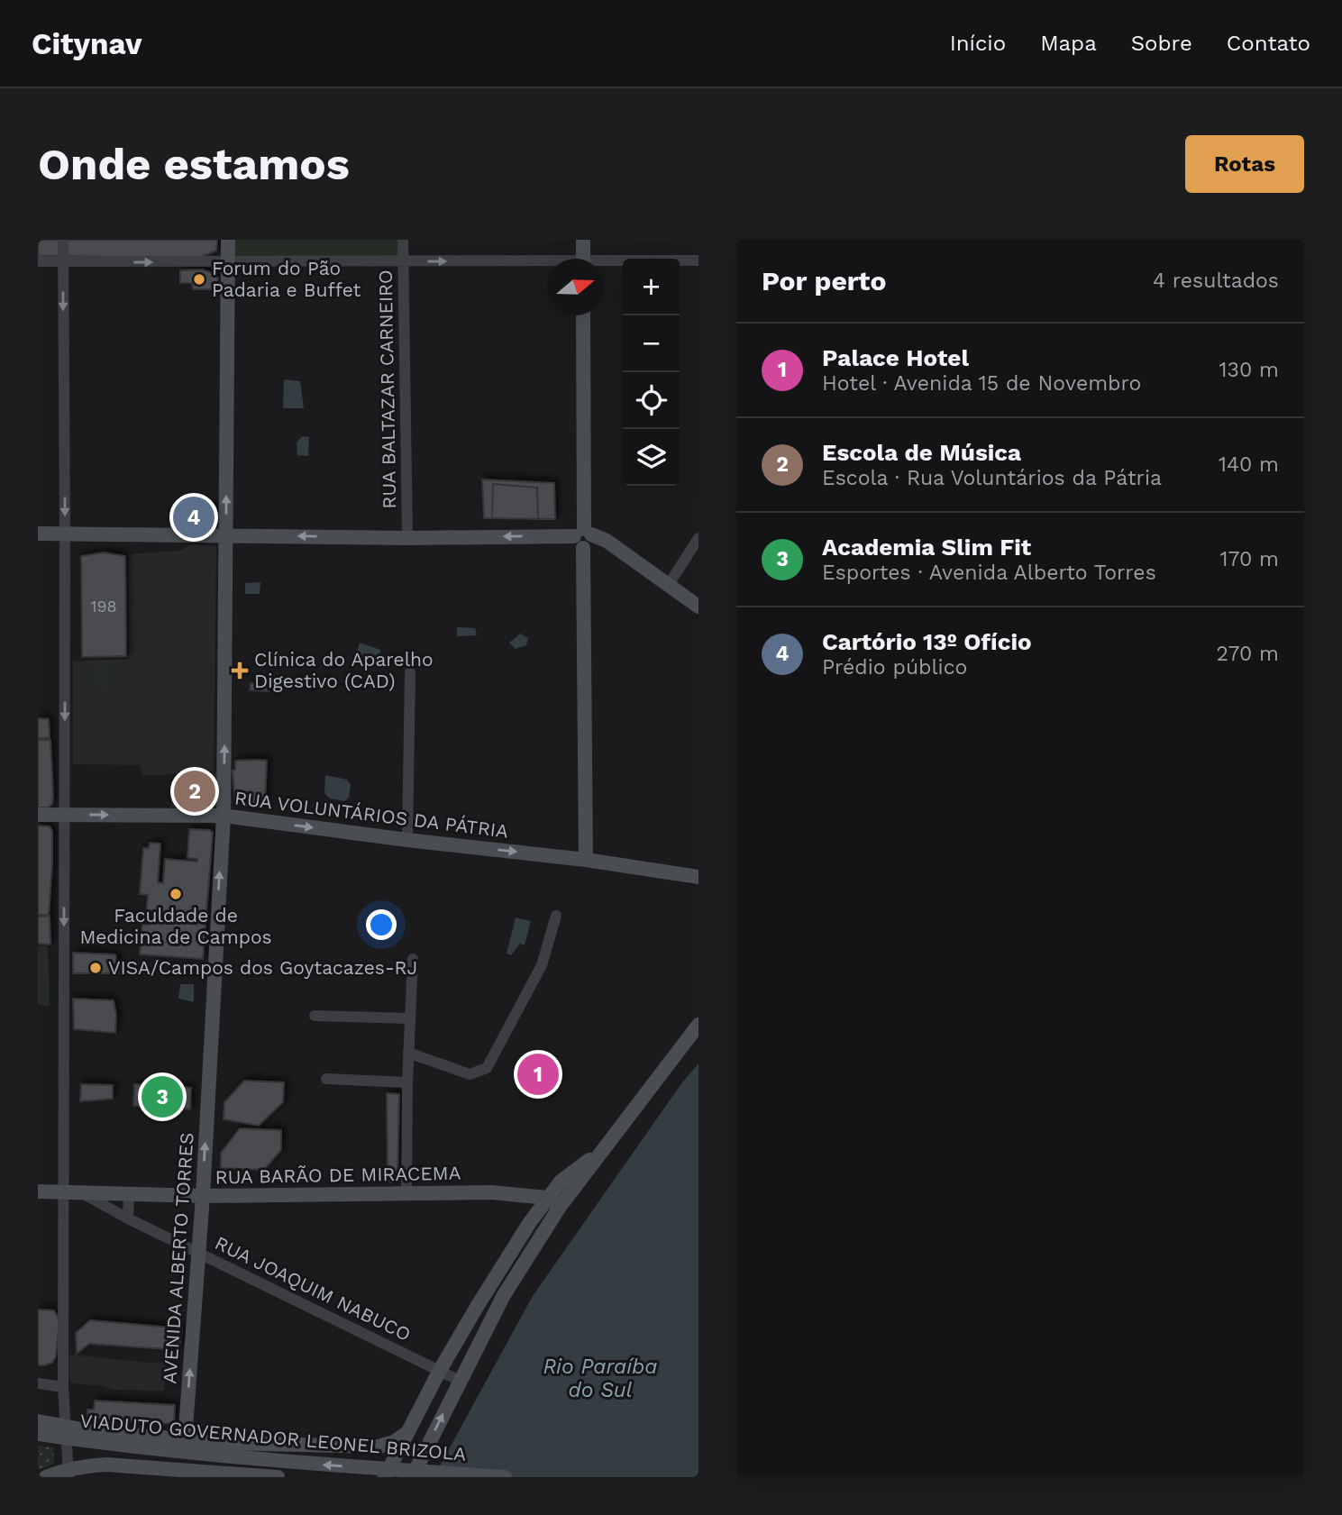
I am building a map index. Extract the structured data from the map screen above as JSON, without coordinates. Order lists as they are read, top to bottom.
{
  "streets": {
    "main road": [
      "RUA VOLUNTÁRIOS DA PÁTRIA",
      "RUA BARÃO DE MIRACEMA",
      "AVENIDA ALBERTO TORRES",
      "VIADUTO GOVERNADOR LEONEL BRIZOLA"
    ],
    "street": ["RUA BALTAZAR CARNEIRO", "RUA JOAQUIM NABUCO"]
  },
  "crossings": [
    ["RUA VOLUNTÁRIOS DA PÁTRIA", "AVENIDA ALBERTO TORRES"],
    ["RUA BARÃO DE MIRACEMA", "AVENIDA ALBERTO TORRES"],
    ["RUA BARÃO DE MIRACEMA", "RUA JOAQUIM NABUCO"],
    ["AVENIDA ALBERTO TORRES", "RUA JOAQUIM NABUCO"]
  ],
  "one_way": ["RUA VOLUNTÁRIOS DA PÁTRIA", "AVENIDA ALBERTO TORRES"],
  "water": ["Rio Paraíba do Sul"],
  "places": {
    "other": ["Forum do Pão Padaria e Buffet", "Faculdade de Medicina de Campos", "VISA/Campos dos Goytacazes-RJ"],
    "health": ["Clínica do Aparelho Digestivo (CAD)"]
  },
  "house_numbers": ["198"],
  "north": "right",
  "page": {
    "header": "Citynav",
    "nav": [
      "Início",
      "Mapa",
      "Sobre",
      "Contato"
    ],
    "buttons": "Rotas",
    "title": "Onde estamos",
    "heading": ["Por perto", "4 resultados"],
    "map_buttons": ["+", "−"],
    "list": [
      {
        "mark": "1",
        "name": "Palace Hotel",
        "note": "Hotel · Avenida 15 de Novembro",
        "value": "130 m"
      },
      {
        "mark": "2",
        "name": "Escola de Música",
        "note": "Escola · Rua Voluntários da Pátria",
        "value": "140 m"
      },
      {
        "mark": "3",
        "name": "Academia Slim Fit",
        "note": "Esportes · Avenida Alberto Torres",
        "value": "170 m"
      },
      {
        "mark": "4",
        "name": "Cartório 13º Ofício",
        "note": "Prédio público",
        "value": "270 m"
      }
    ],
    "pins": [
      "4",
      "2",
      "1",
      "3"
    ]
  }
}
